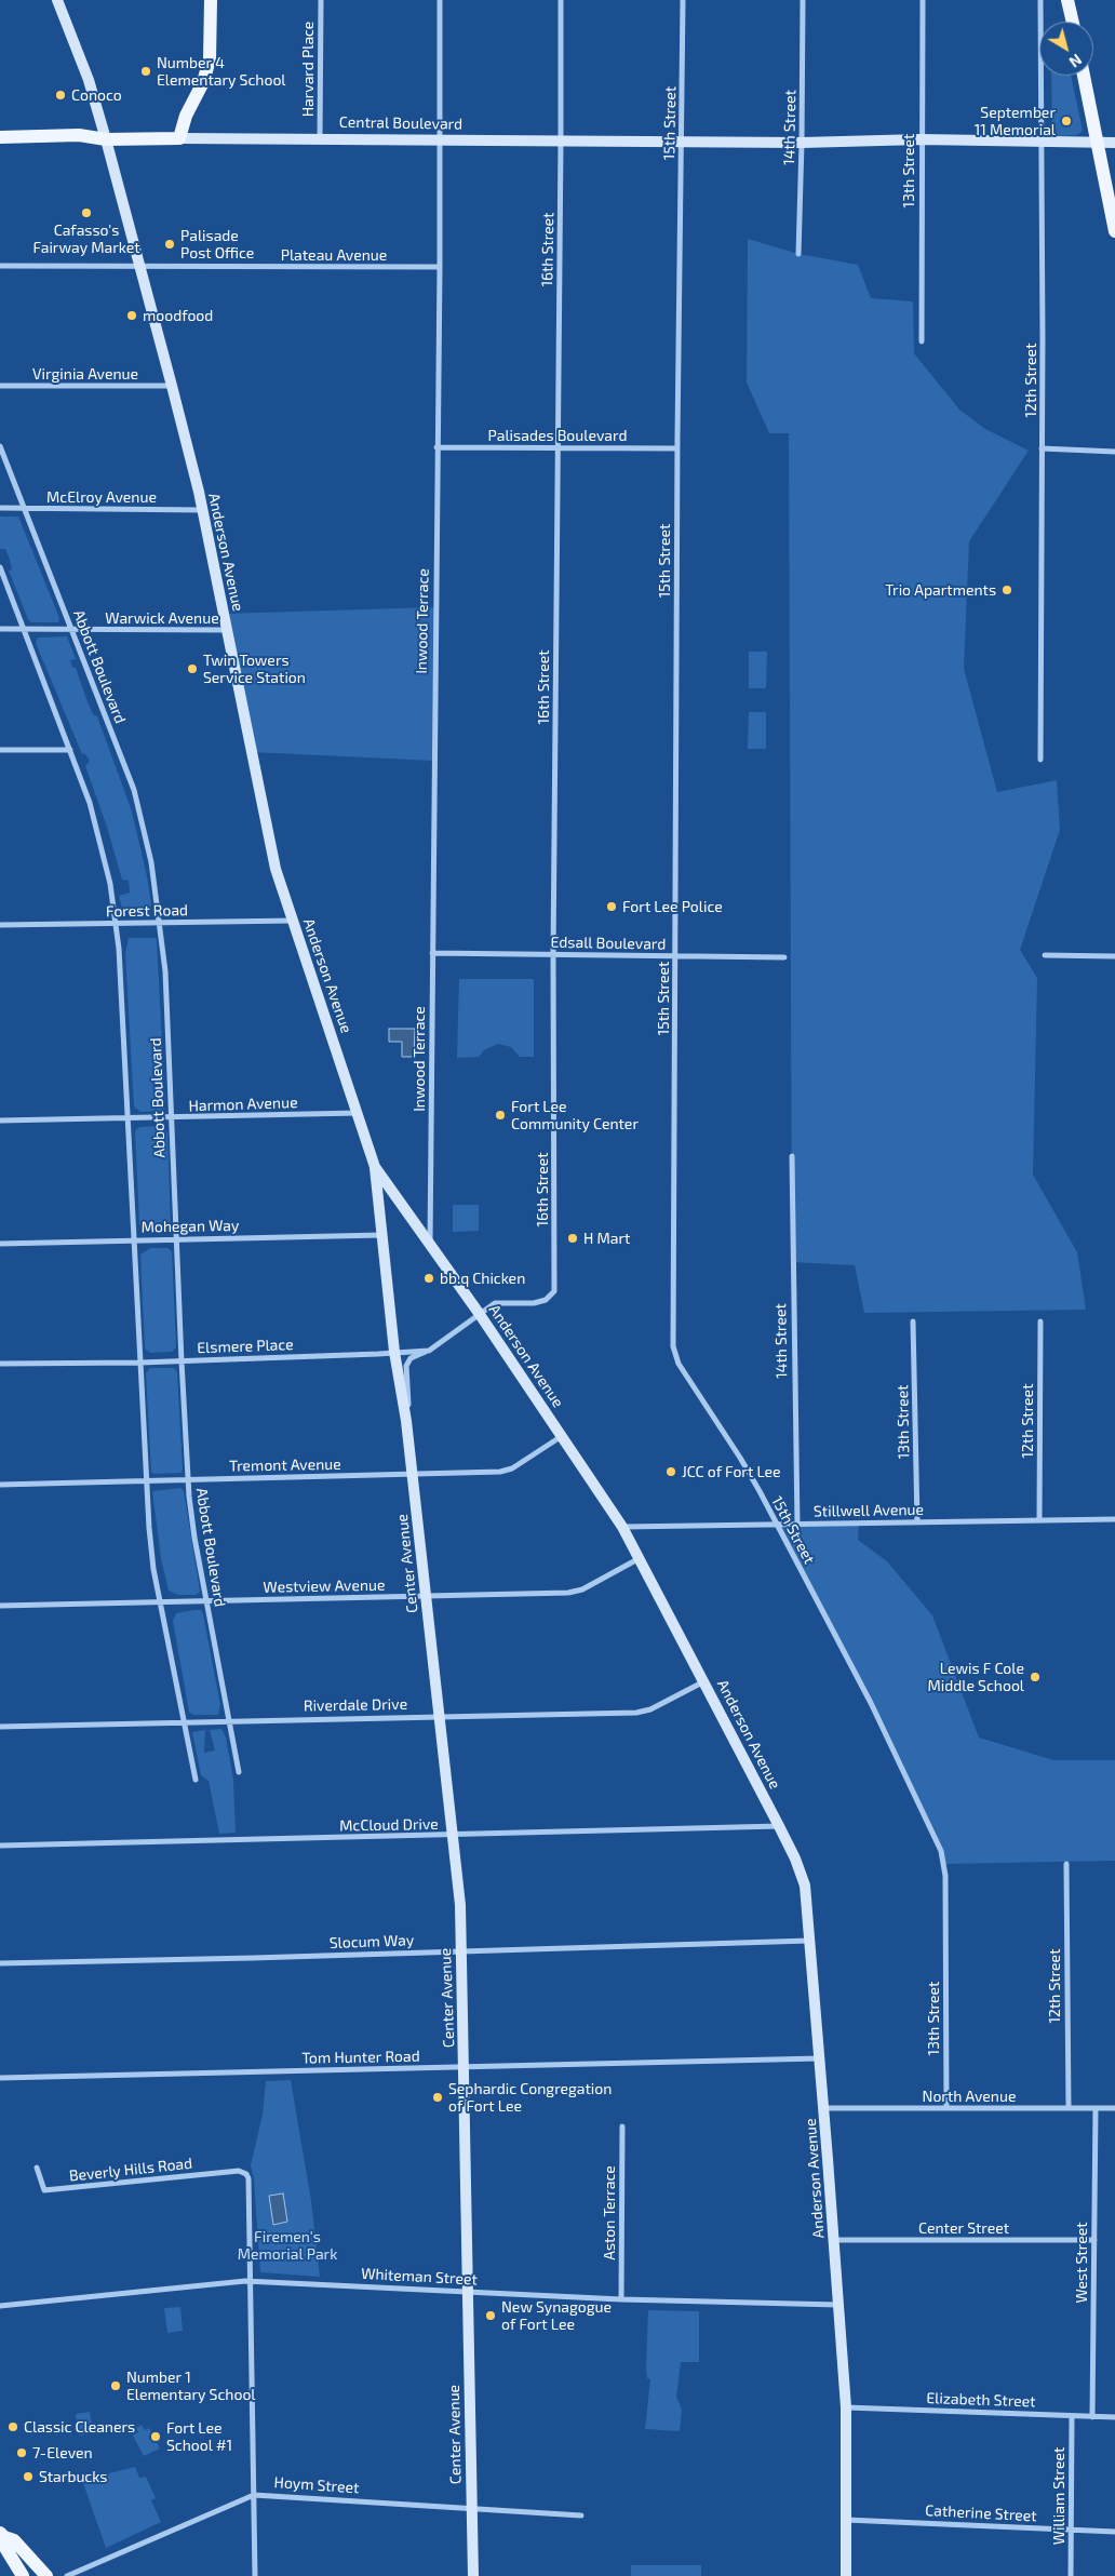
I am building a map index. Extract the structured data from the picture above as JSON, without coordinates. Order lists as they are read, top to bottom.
{
  "streets": {
    "main road": ["Central Boulevard", "Anderson Avenue", "Center Avenue"],
    "street": [
      "Harvard Place",
      "15th Street",
      "14th Street",
      "13th Street",
      "16th Street",
      "Plateau Avenue",
      "Virginia Avenue",
      "12th Street",
      "Palisades Boulevard",
      "McElroy Avenue",
      "Warwick Avenue",
      "Inwood Terrace",
      "Abbott Boulevard",
      "Forest Road",
      "Edsall Boulevard",
      "Harmon Avenue",
      "Mohegan Way",
      "Elsmere Place",
      "Tremont Avenue",
      "Stillwell Avenue",
      "Westview Avenue",
      "Riverdale Drive",
      "McCloud Drive",
      "Slocum Way",
      "Tom Hunter Road",
      "North Avenue",
      "Beverly Hills Road",
      "Aston Terrace",
      "Center Street",
      "West Street",
      "Whiteman Street",
      "Elizabeth Street",
      "Hoym Street",
      "William Street",
      "Catherine Street"
    ]
  },
  "crossings": [
    ["Harvard Place", "Central Boulevard"],
    ["Central Boulevard", "15th Street"],
    ["Central Boulevard", "14th Street"],
    ["Central Boulevard", "13th Street"],
    ["Central Boulevard", "16th Street"],
    ["Central Boulevard", "12th Street"],
    ["Central Boulevard", "Anderson Avenue"],
    ["Central Boulevard", "Inwood Terrace"],
    ["15th Street", "13th Street"],
    ["15th Street", "Palisades Boulevard"],
    ["15th Street", "Edsall Boulevard"],
    ["15th Street", "Stillwell Avenue"],
    ["14th Street", "Stillwell Avenue"],
    ["13th Street", "Stillwell Avenue"],
    ["13th Street", "North Avenue"],
    ["16th Street", "Palisades Boulevard"],
    ["16th Street", "Anderson Avenue"],
    ["16th Street", "Edsall Boulevard"],
    ["Plateau Avenue", "Anderson Avenue"],
    ["Plateau Avenue", "Inwood Terrace"],
    ["Virginia Avenue", "Anderson Avenue"],
    ["12th Street", "Stillwell Avenue"],
    ["12th Street", "North Avenue"],
    ["Palisades Boulevard", "Inwood Terrace"],
    ["McElroy Avenue", "Anderson Avenue"],
    ["McElroy Avenue", "Abbott Boulevard"],
    ["Anderson Avenue", "Warwick Avenue"],
    ["Anderson Avenue", "Inwood Terrace"],
    ["Anderson Avenue", "Forest Road"],
    ["Anderson Avenue", "Harmon Avenue"],
    ["Anderson Avenue", "Tremont Avenue"],
    ["Anderson Avenue", "Stillwell Avenue"],
    ["Anderson Avenue", "Center Avenue"],
    ["Anderson Avenue", "Westview Avenue"],
    ["Anderson Avenue", "Riverdale Drive"],
    ["Anderson Avenue", "McCloud Drive"],
    ["Anderson Avenue", "Slocum Way"],
    ["Anderson Avenue", "Tom Hunter Road"],
    ["Anderson Avenue", "North Avenue"],
    ["Anderson Avenue", "Center Street"],
    ["Anderson Avenue", "Whiteman Street"],
    ["Anderson Avenue", "Elizabeth Street"],
    ["Anderson Avenue", "Catherine Street"],
    ["Warwick Avenue", "Abbott Boulevard"],
    ["Inwood Terrace", "Edsall Boulevard"],
    ["Abbott Boulevard", "Forest Road"],
    ["Abbott Boulevard", "Harmon Avenue"],
    ["Abbott Boulevard", "Mohegan Way"],
    ["Abbott Boulevard", "Elsmere Place"],
    ["Abbott Boulevard", "Tremont Avenue"],
    ["Abbott Boulevard", "Westview Avenue"],
    ["Abbott Boulevard", "Riverdale Drive"],
    ["Mohegan Way", "Center Avenue"],
    ["Elsmere Place", "Center Avenue"],
    ["Tremont Avenue", "Center Avenue"],
    ["Center Avenue", "Westview Avenue"],
    ["Center Avenue", "Riverdale Drive"],
    ["Center Avenue", "McCloud Drive"],
    ["Center Avenue", "Slocum Way"],
    ["Center Avenue", "Tom Hunter Road"],
    ["Center Avenue", "Whiteman Street"],
    ["Center Avenue", "Hoym Street"],
    ["North Avenue", "West Street"],
    ["Beverly Hills Road", "Whiteman Street"],
    ["Aston Terrace", "Whiteman Street"],
    ["Center Street", "West Street"],
    ["West Street", "Elizabeth Street"],
    ["Elizabeth Street", "William Street"],
    ["William Street", "Catherine Street"]
  ],
  "parks": ["Firemen's Memorial Park"],
  "places": [
    "Number 4 Elementary School",
    "Conoco",
    "September 11 Memorial",
    "Cafasso's Fairway Market",
    "Palisade Post Office",
    "moodfood",
    "Trio Apartments",
    "Twin Towers Service Station",
    "Fort Lee Police",
    "Fort Lee Community Center",
    "H Mart",
    "bb.q Chicken",
    "JCC of Fort Lee",
    "Lewis F Cole Middle School",
    "Sephardic Congregation of Fort Lee",
    "New Synagogue of Fort Lee",
    "Number 1 Elementary School",
    "Classic Cleaners",
    "Fort Lee School #1",
    "7-Eleven",
    "Starbucks"
  ],
  "north": "bottom right"
}
